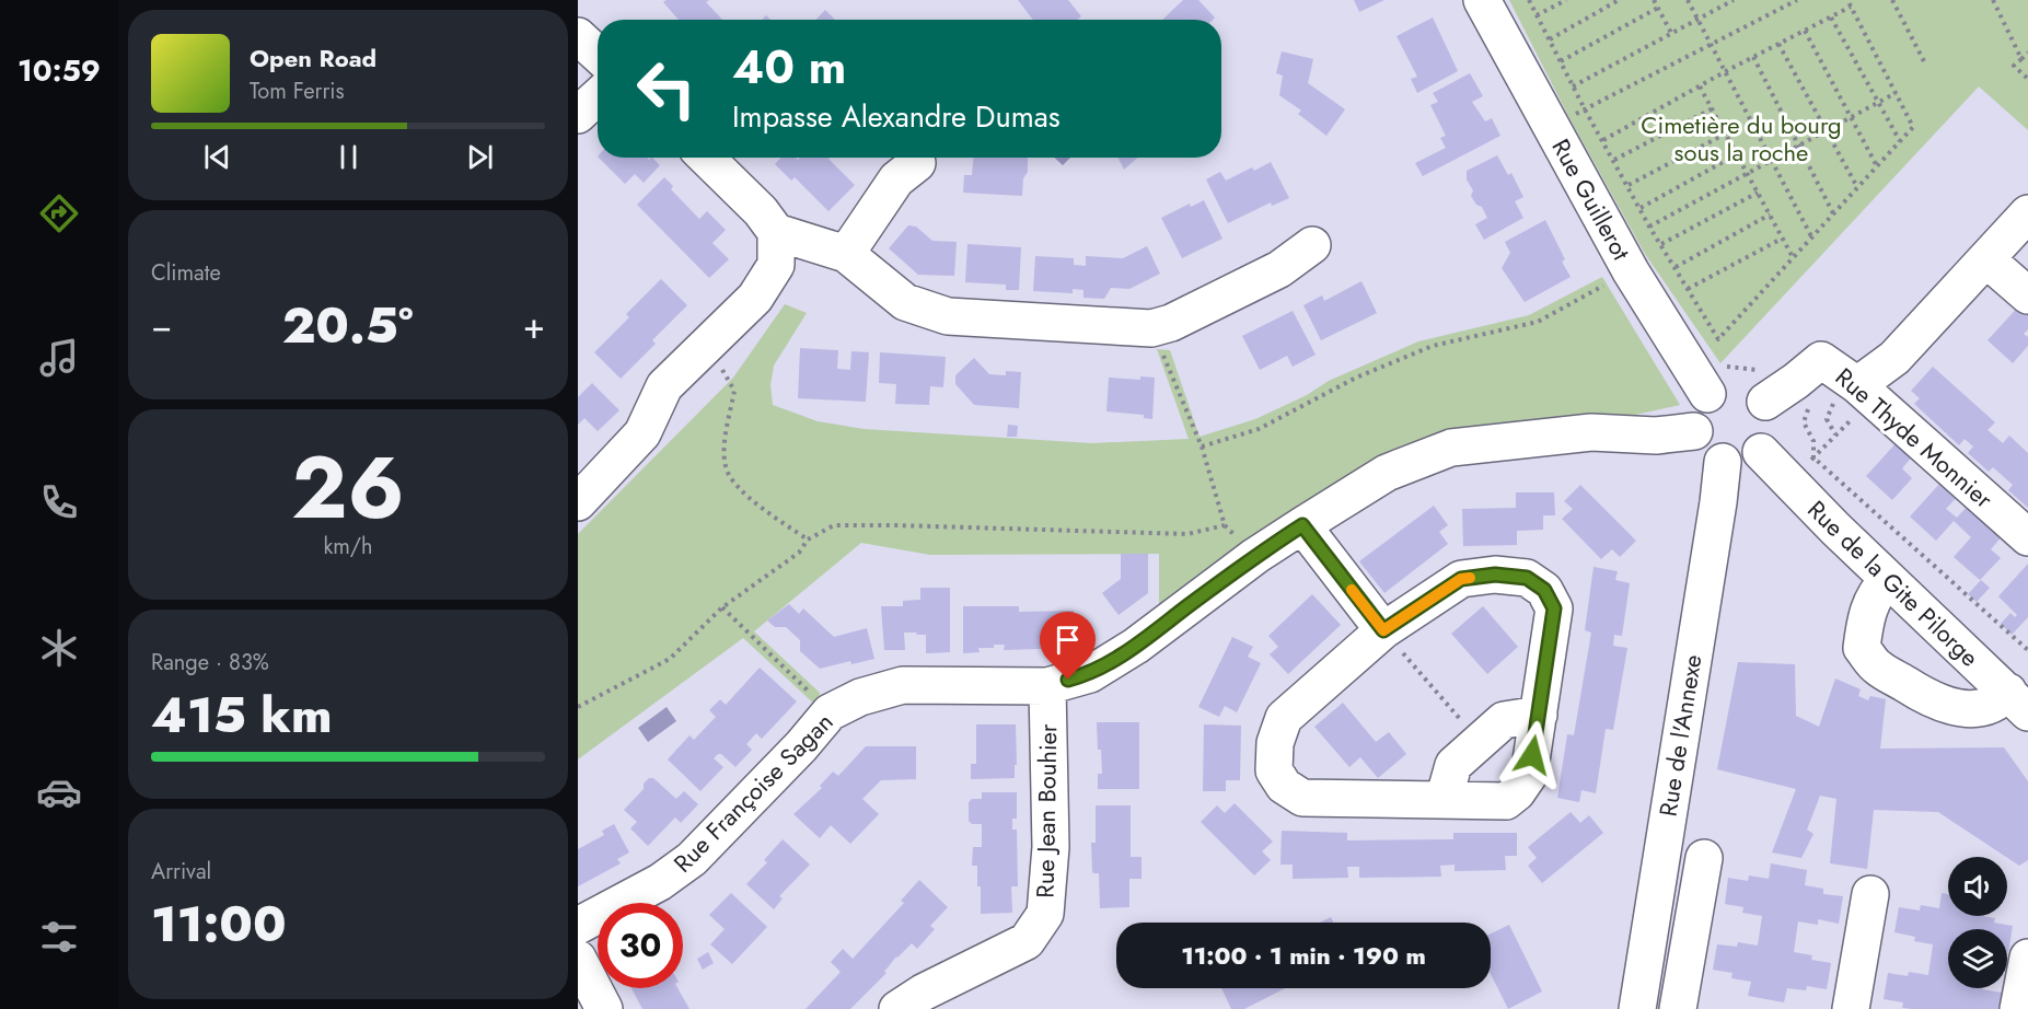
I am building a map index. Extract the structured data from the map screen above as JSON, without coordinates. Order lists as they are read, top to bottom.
{
  "streets": {
    "street": [
      "Rue Guillerot",
      "Rue Thyde Monnier",
      "Rue de la Gite Pilorge",
      "Rue de l'Annexe",
      "Rue Françoise Sagan",
      "Rue Jean Bouhier"
    ]
  },
  "crossings": [
    ["Rue Guillerot", "Rue Thyde Monnier"],
    ["Rue Guillerot", "Rue de la Gite Pilorge"],
    ["Rue Guillerot", "Rue de l'Annexe"],
    ["Rue Guillerot", "Rue Françoise Sagan"],
    ["Rue Thyde Monnier", "Rue de la Gite Pilorge"],
    ["Rue Thyde Monnier", "Rue de l'Annexe"],
    ["Rue Thyde Monnier", "Rue Françoise Sagan"],
    ["Rue de la Gite Pilorge", "Rue de l'Annexe"],
    ["Rue de la Gite Pilorge", "Rue Françoise Sagan"],
    ["Rue de l'Annexe", "Rue Françoise Sagan"],
    ["Rue Françoise Sagan", "Rue Jean Bouhier"]
  ],
  "parks": ["Cimetière du bourg sous la roche"],
  "page": {
    "tabs": "10:59",
    "turn": ["40 m", "Impasse Alexandre Dumas"],
    "song": ["Open Road", "Tom Ferris"],
    "tile": [
      "Climate",
      ["26", "km/h"],
      ["Range · 83%", "415 km"],
      ["Arrival", "11:00"]
    ],
    "heat": ["−", "20.5°", "+"],
    "limit": "30",
    "trip": "11:00 · 1 min · 190 m"
  }
}
